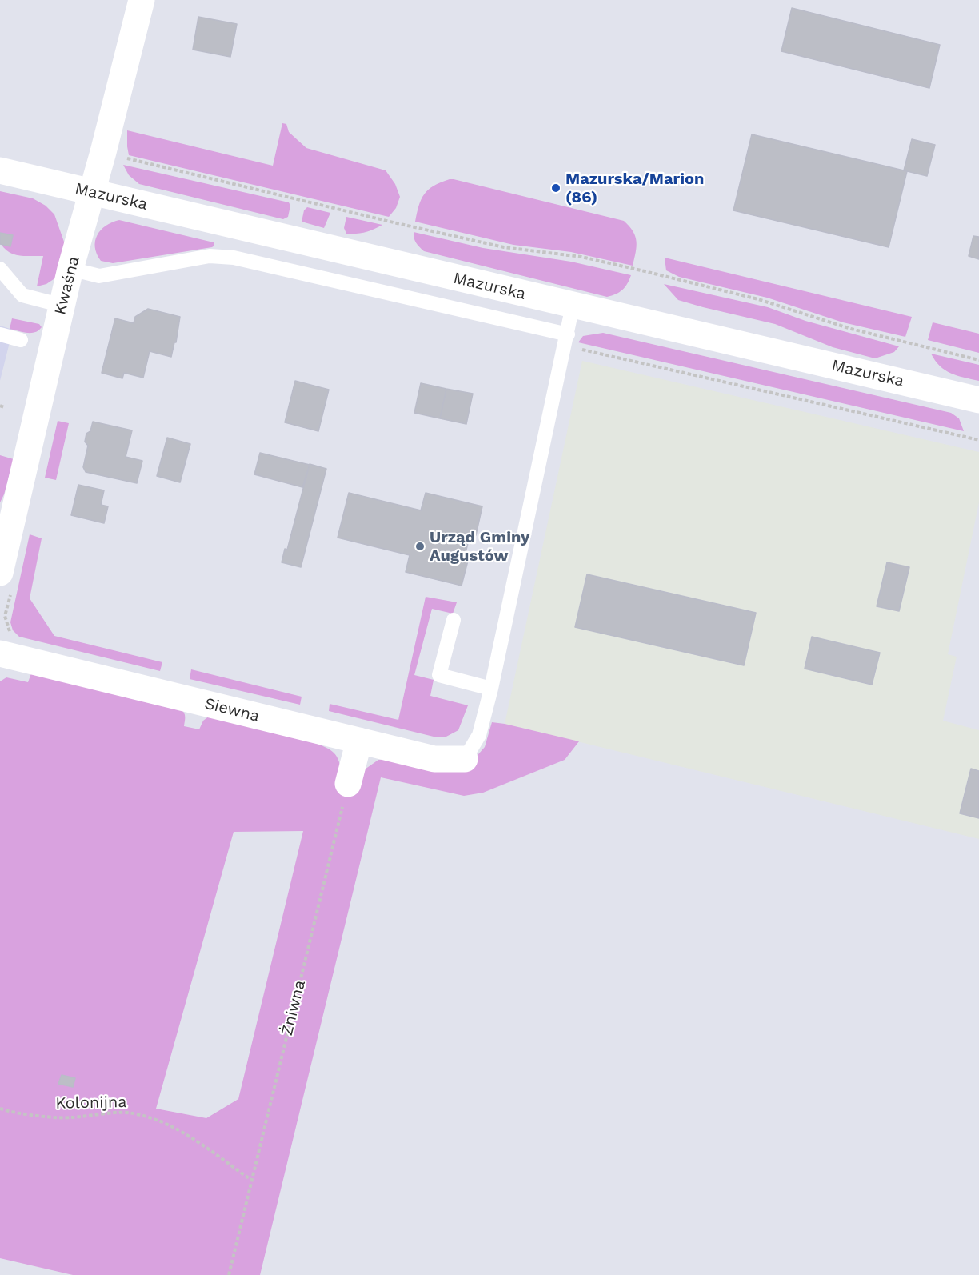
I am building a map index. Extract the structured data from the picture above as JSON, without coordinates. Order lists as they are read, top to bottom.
{
  "streets": {
    "street": ["Mazurska", "Kwaśna", "Siewna"],
    "path": ["Żniwna", "Kolonijna"]
  },
  "crossings": [
    ["Mazurska", "Kwaśna"],
    ["Żniwna", "Kolonijna"]
  ],
  "places": ["Mazurska/Marion (86)", "Urząd Gminy Augustów"]
}
